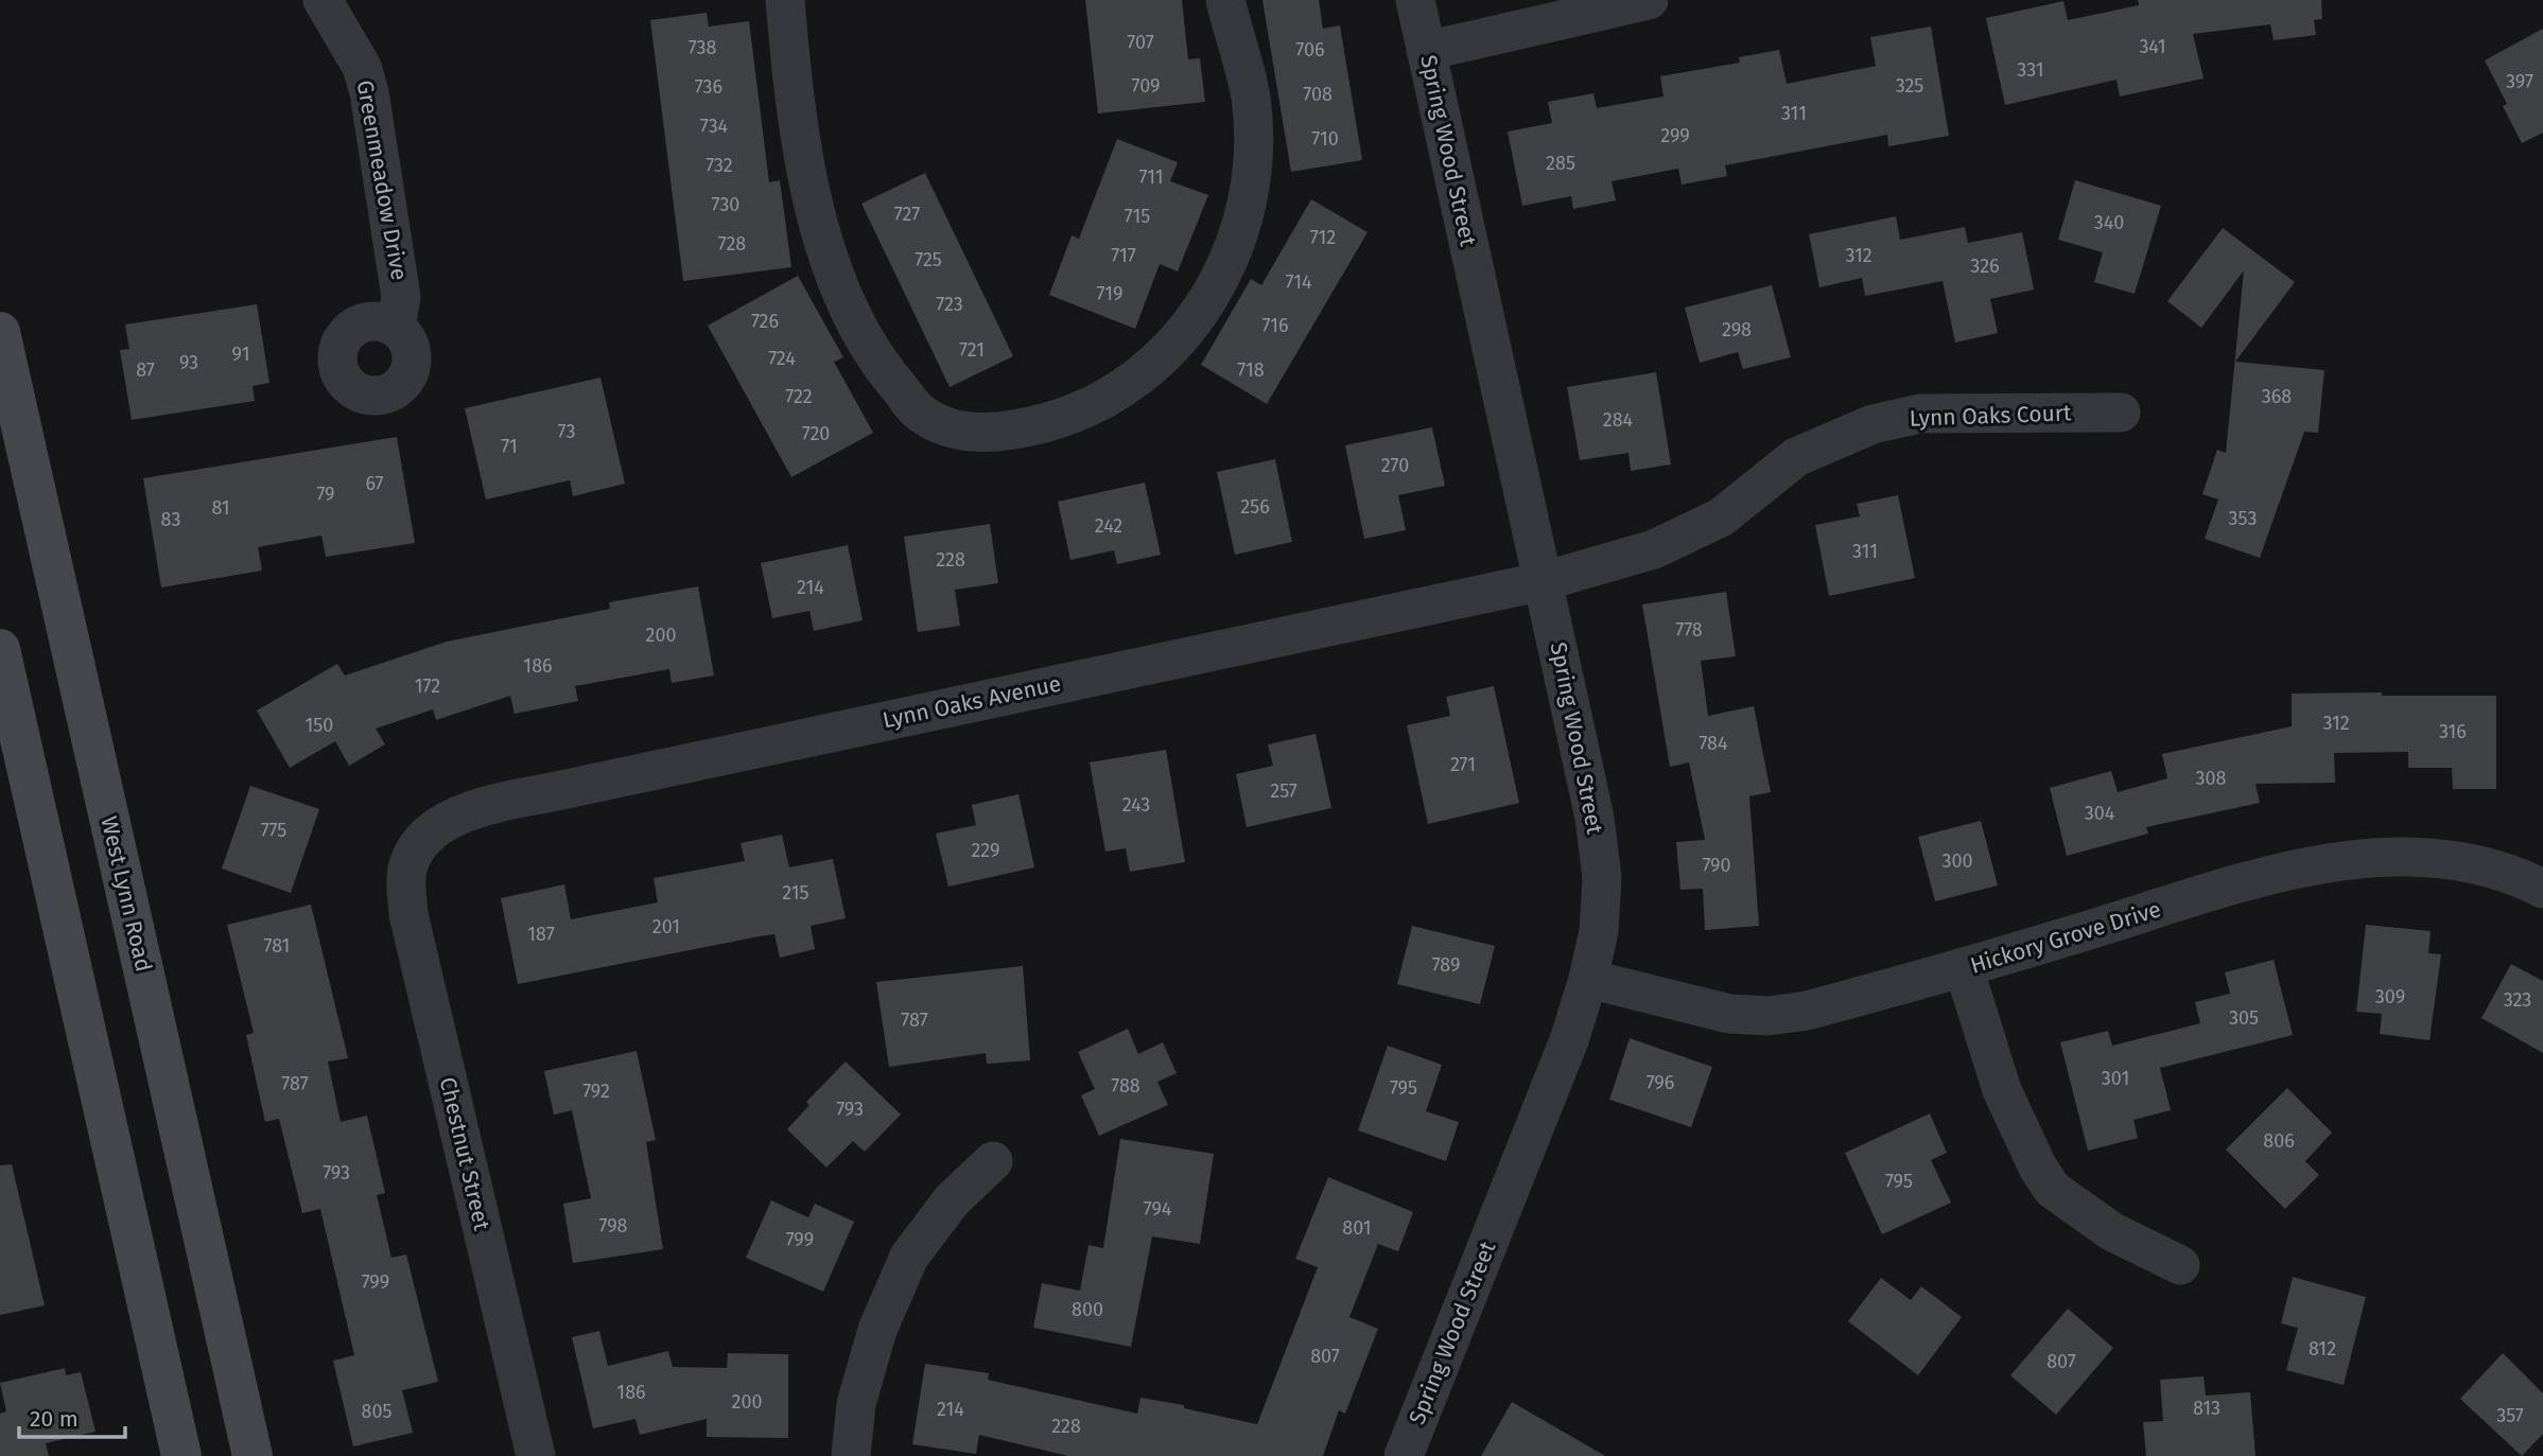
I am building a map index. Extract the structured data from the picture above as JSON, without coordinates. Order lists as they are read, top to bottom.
{
  "streets": {
    "main road": ["West Lynn Road"],
    "street": [
      "Spring Wood Street",
      "Greenmeadow Drive",
      "Lynn Oaks Court",
      "Lynn Oaks Avenue",
      "Hickory Grove Drive",
      "Chestnut Street"
    ]
  },
  "crossings": [
    ["Spring Wood Street", "Lynn Oaks Court"],
    ["Spring Wood Street", "Lynn Oaks Avenue"],
    ["Spring Wood Street", "Hickory Grove Drive"],
    ["Lynn Oaks Court", "Lynn Oaks Avenue"],
    ["Lynn Oaks Avenue", "Chestnut Street"]
  ],
  "house_numbers": [
    "707",
    "341",
    "738",
    "706",
    "331",
    "397",
    "709",
    "325",
    "736",
    "708",
    "311",
    "734",
    "299",
    "710",
    "285",
    "732",
    "711",
    "730",
    "727",
    "715",
    "340",
    "712",
    "728",
    "717",
    "312",
    "725",
    "326",
    "714",
    "719",
    "723",
    "726",
    "716",
    "298",
    "721",
    "91",
    "724",
    "93",
    "87",
    "718",
    "722",
    "368",
    "284",
    "73",
    "720",
    "71",
    "270",
    "67",
    "79",
    "256",
    "81",
    "353",
    "83",
    "242",
    "311",
    "228",
    "214",
    "778",
    "200",
    "186",
    "172",
    "312",
    "150",
    "316",
    "784",
    "271",
    "308",
    "257",
    "243",
    "304",
    "775",
    "229",
    "300",
    "790",
    "215",
    "201",
    "187",
    "781",
    "789",
    "309",
    "323",
    "305",
    "787",
    "301",
    "796",
    "787",
    "788",
    "795",
    "792",
    "793",
    "806",
    "793",
    "795",
    "794",
    "798",
    "801",
    "799",
    "799",
    "800",
    "812",
    "807",
    "807",
    "186",
    "200",
    "813",
    "214",
    "805",
    "357",
    "228"
  ],
  "scale_bar": "20 m"
}
